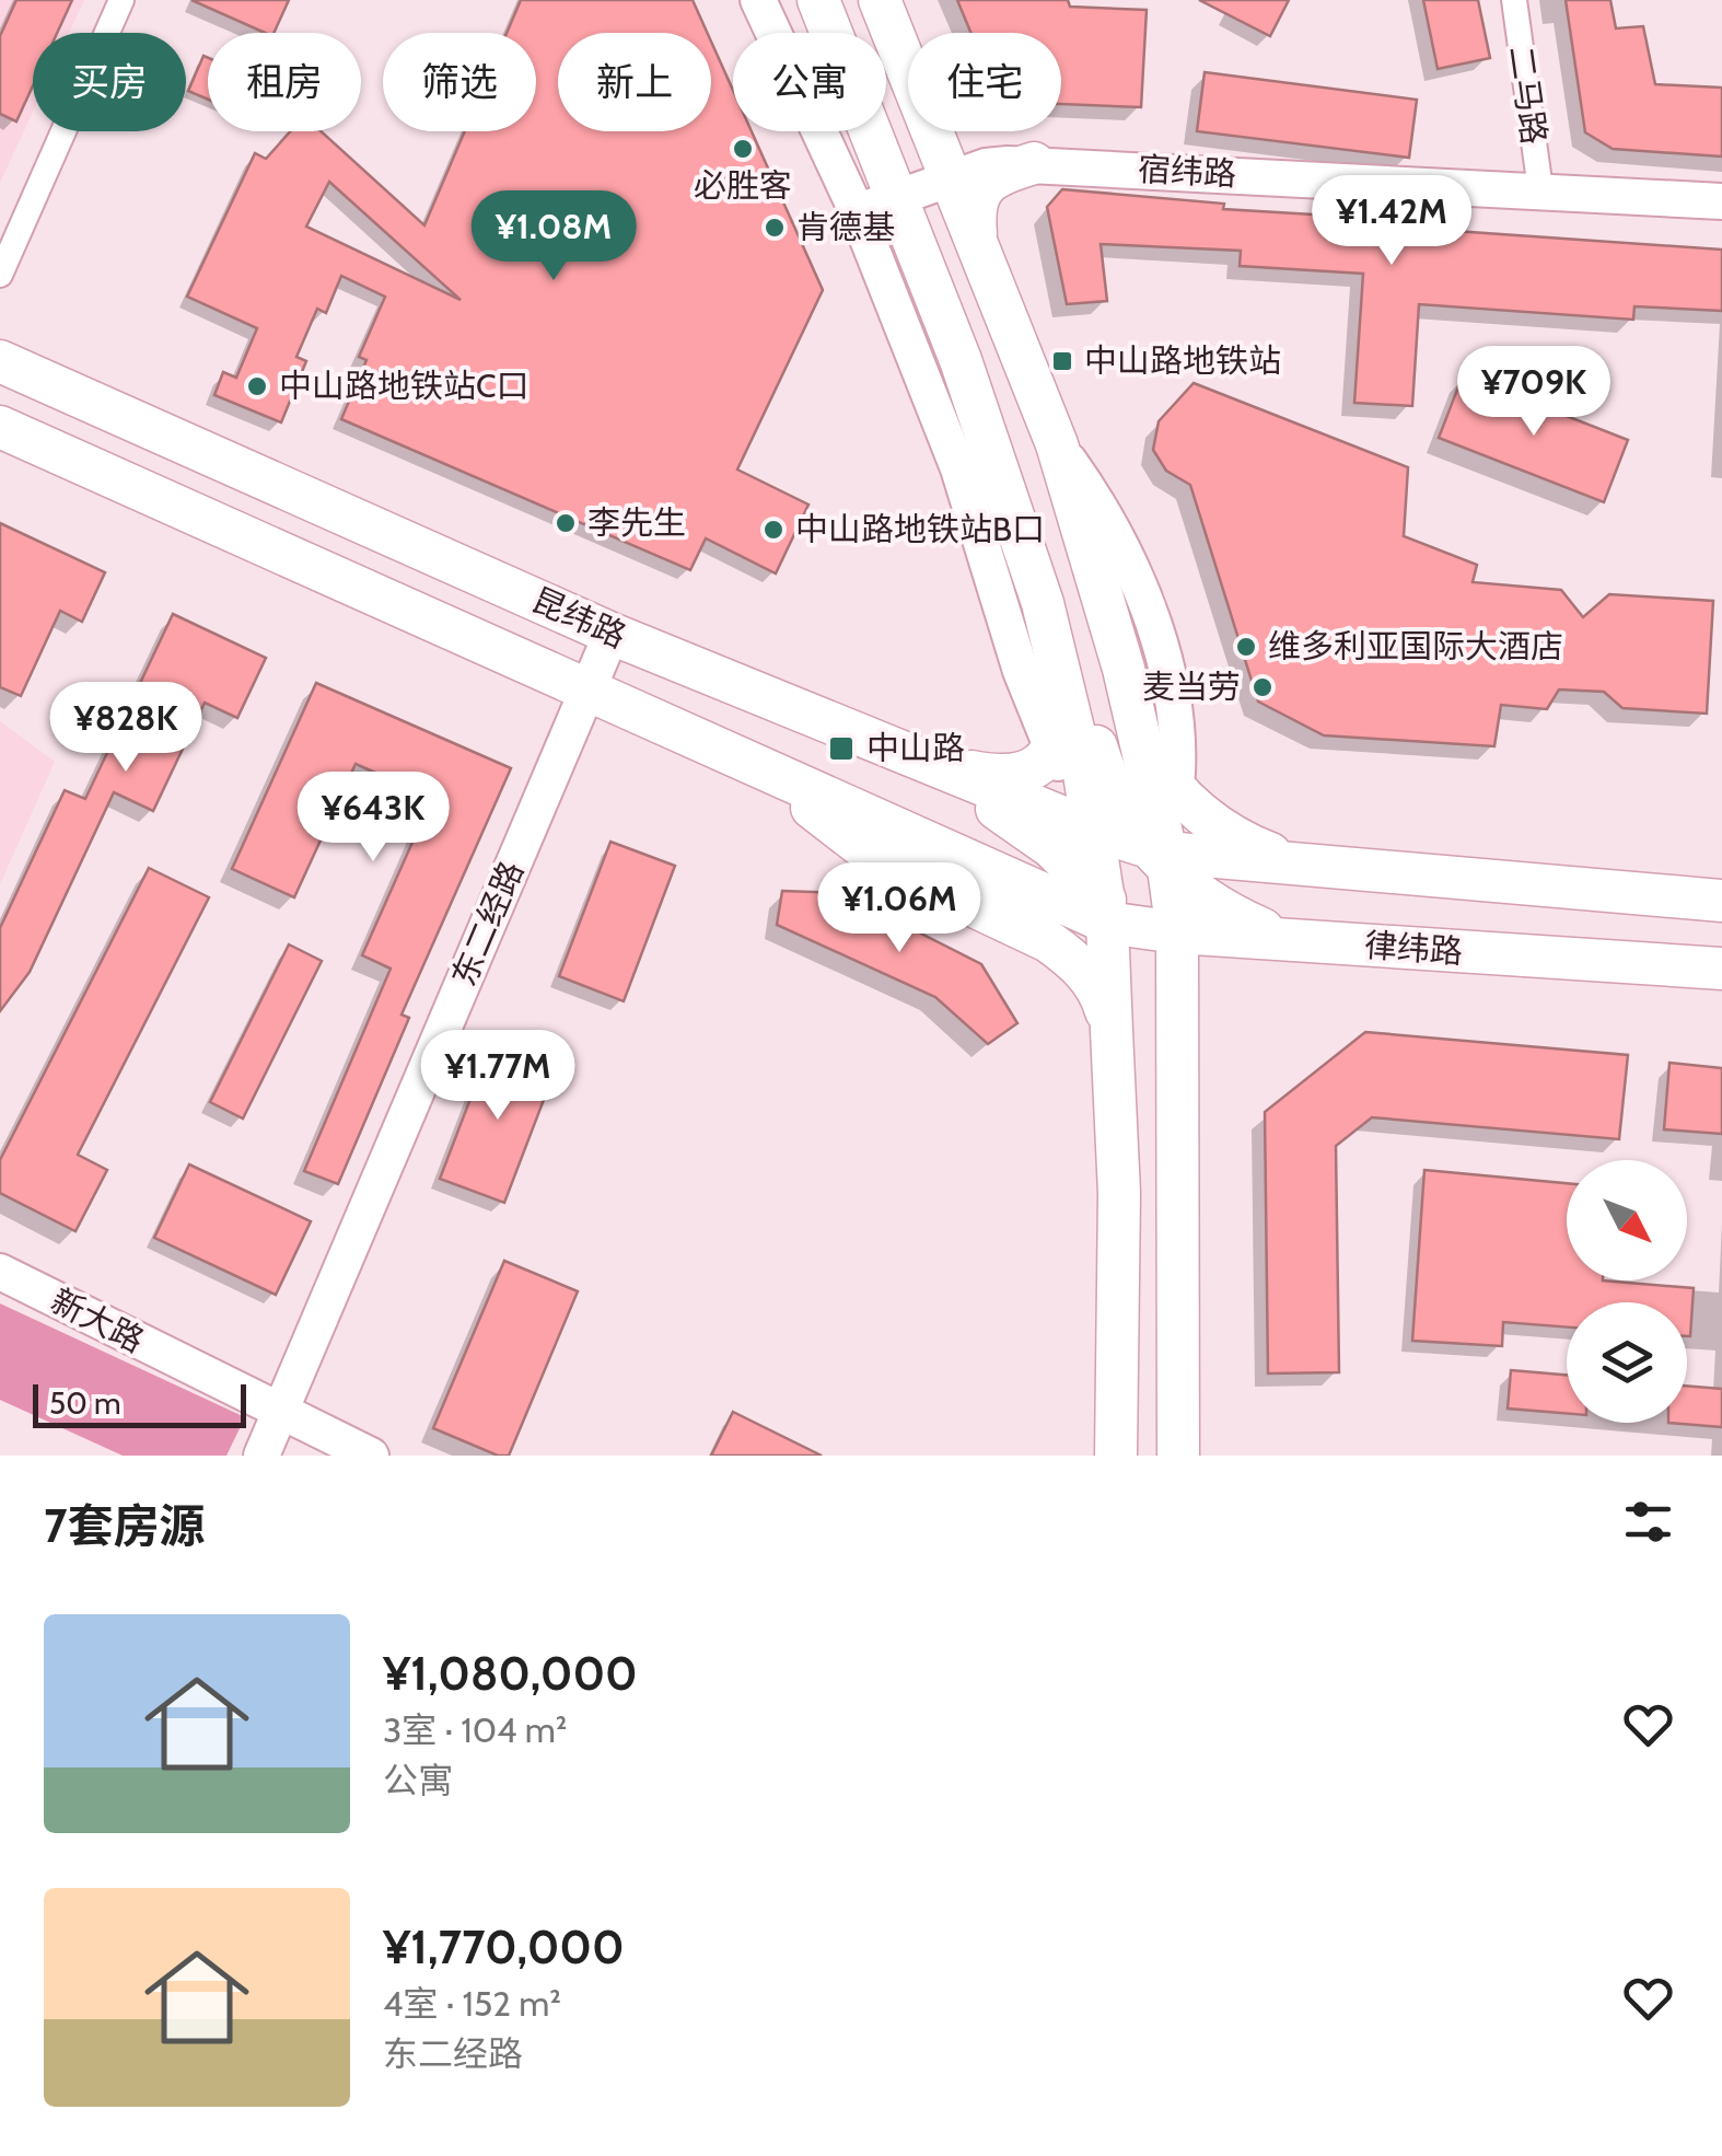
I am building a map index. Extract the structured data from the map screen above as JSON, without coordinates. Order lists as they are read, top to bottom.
{
  "streets": {
    "main road": ["昆纬路", "律纬路"],
    "street": [
      "二马路",
      "宿纬路",
      "东二经路",
      "新大路"
    ]
  },
  "crossings": [
    ["二马路", "宿纬路"],
    ["昆纬路", "东二经路"],
    ["昆纬路", "律纬路"],
    ["东二经路", "新大路"]
  ],
  "places": {
    "other": [
      "必胜客",
      "肯德基",
      "中山路地铁站C口",
      "李先生",
      "中山路地铁站B口",
      "维多利亚国际大酒店",
      "麦当劳"
    ],
    "transit": ["中山路地铁站", "中山路"]
  },
  "scale_bar": "50 m",
  "north": "bottom right",
  "page": {
    "chip": [
      "买房",
      "租房",
      "筛选",
      "新上",
      "公寓",
      "住宅"
    ],
    "price": [
      "¥1.42M",
      "¥1.08M",
      "¥709K",
      "¥828K",
      "¥643K",
      "¥1.06M",
      "¥1.77M"
    ],
    "scale": "50 m",
    "heading": "7套房源",
    "list": [
      {
        "name": "¥1,080,000",
        "note": "3室 · 104 m² · 公寓"
      },
      {
        "name": "¥1,770,000",
        "note": "4室 · 152 m² · 东二经路"
      }
    ]
  }
}
